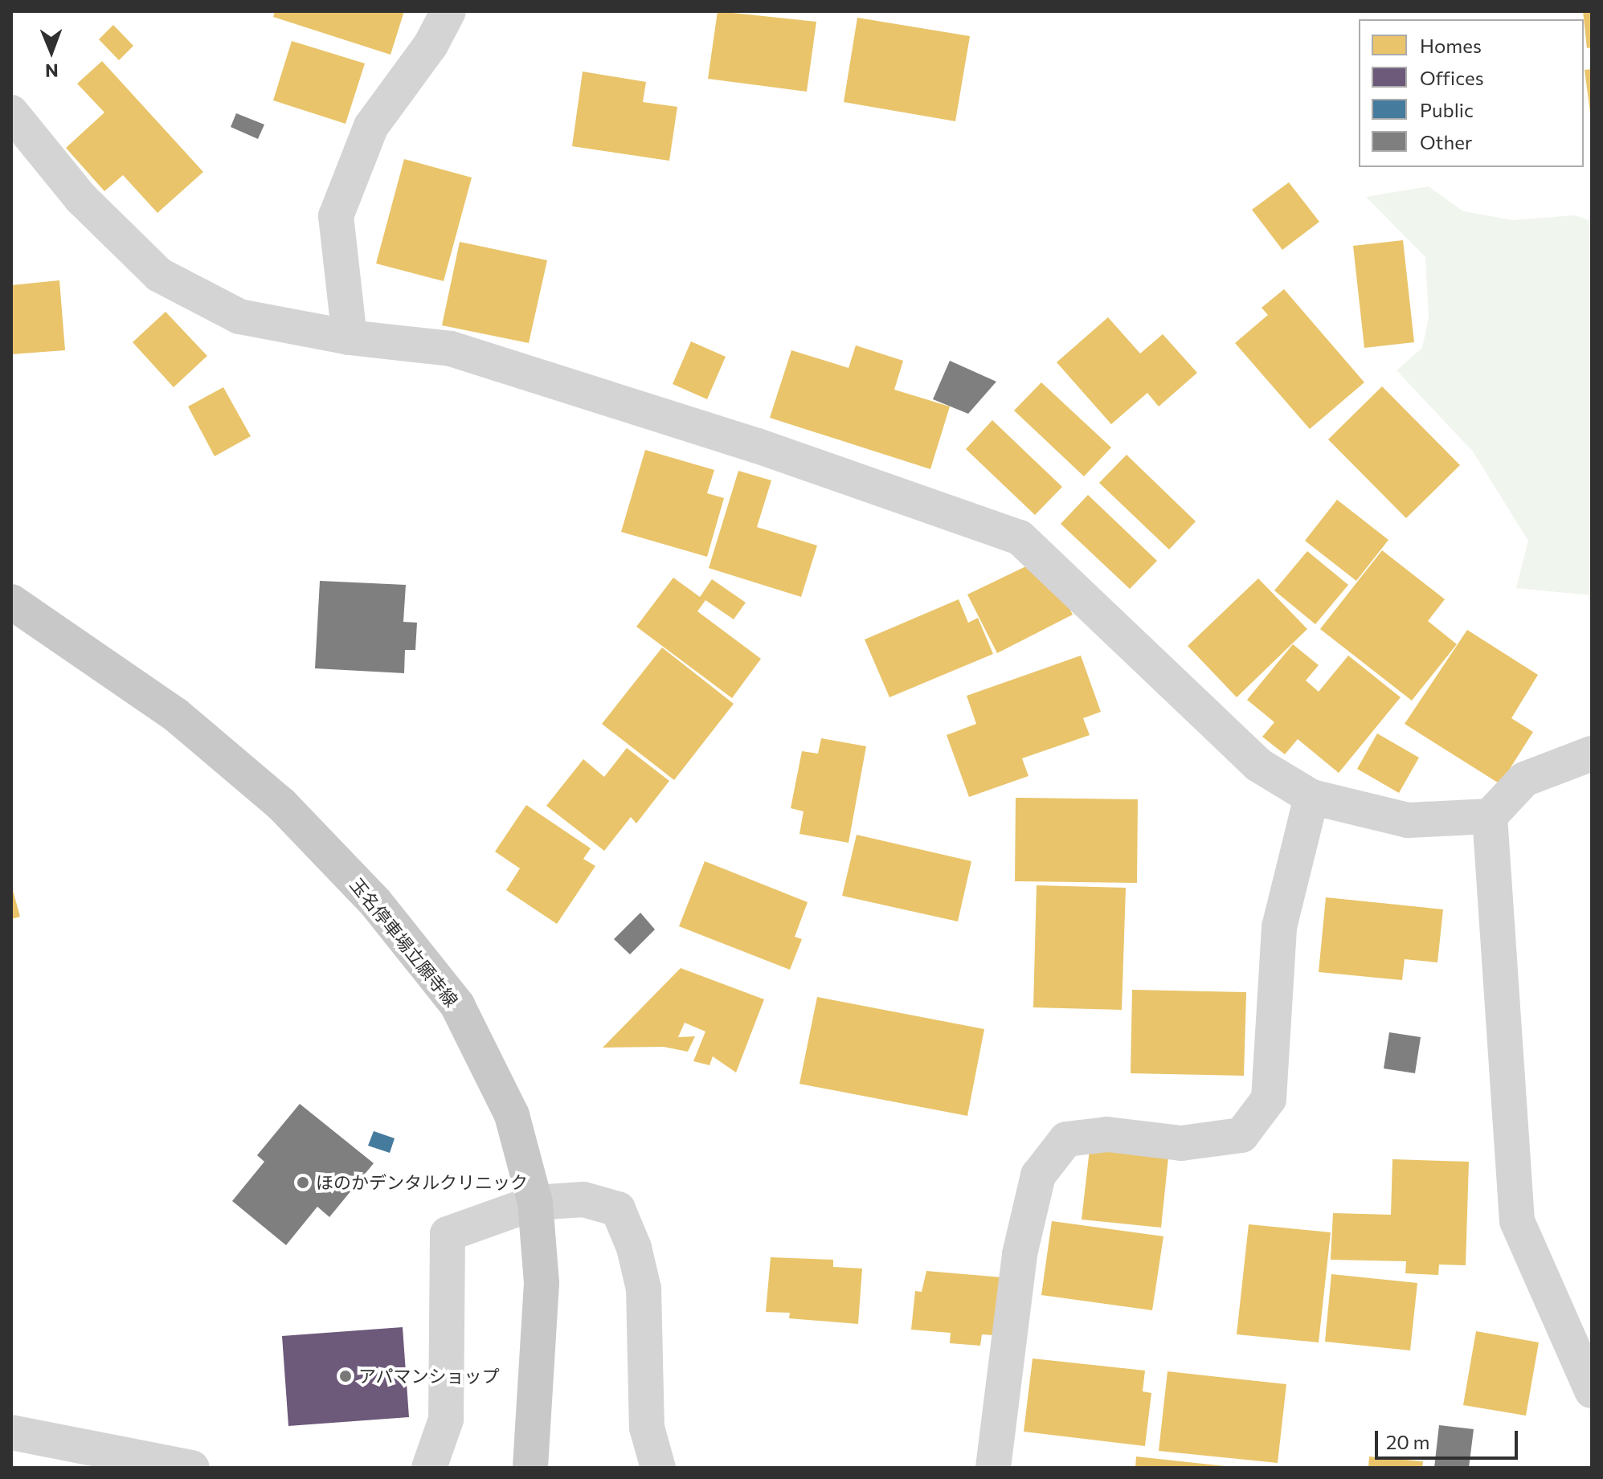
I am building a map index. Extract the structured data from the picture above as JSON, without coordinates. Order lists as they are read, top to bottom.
{
  "streets": {
    "main road": ["玉名停車場立願寺線"]
  },
  "places": ["ほのかデンタルクリニック", "アパマンショップ"],
  "legend": [
    "Homes",
    "Offices",
    "Public",
    "Other"
  ],
  "scale_bar": "20 m",
  "north": "bottom"
}
